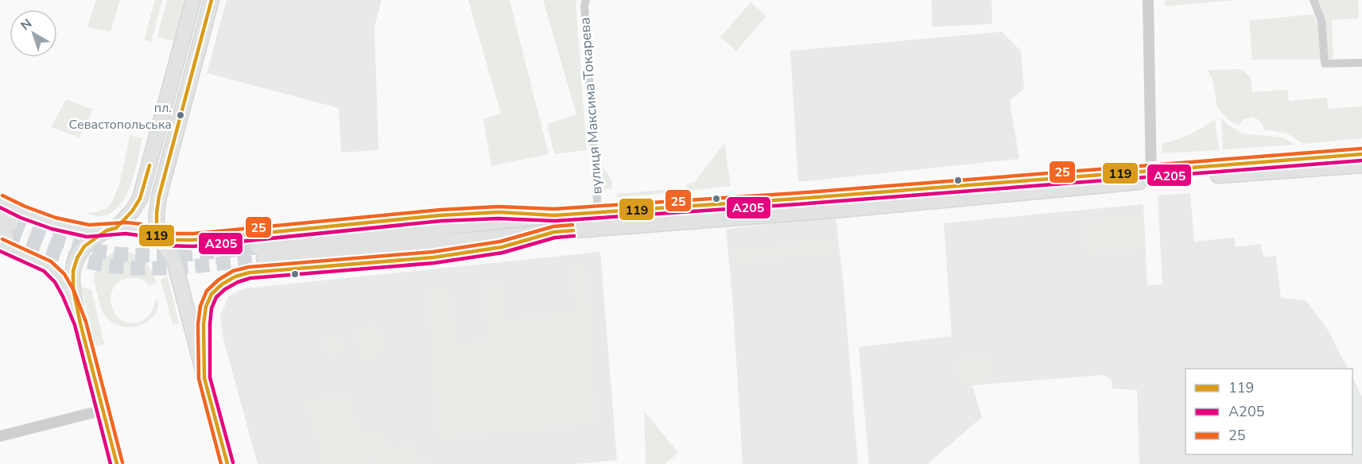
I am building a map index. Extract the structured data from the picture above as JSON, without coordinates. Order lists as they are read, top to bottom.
{
  "streets": {
    "street": ["вулиця Максима Токарева"]
  },
  "places": ["пл. Севастопольська"],
  "lines": ["transit line 119", "transit line 25", "transit line А205"],
  "legend": ["119", "А205", "25"],
  "north": "top left"
}
